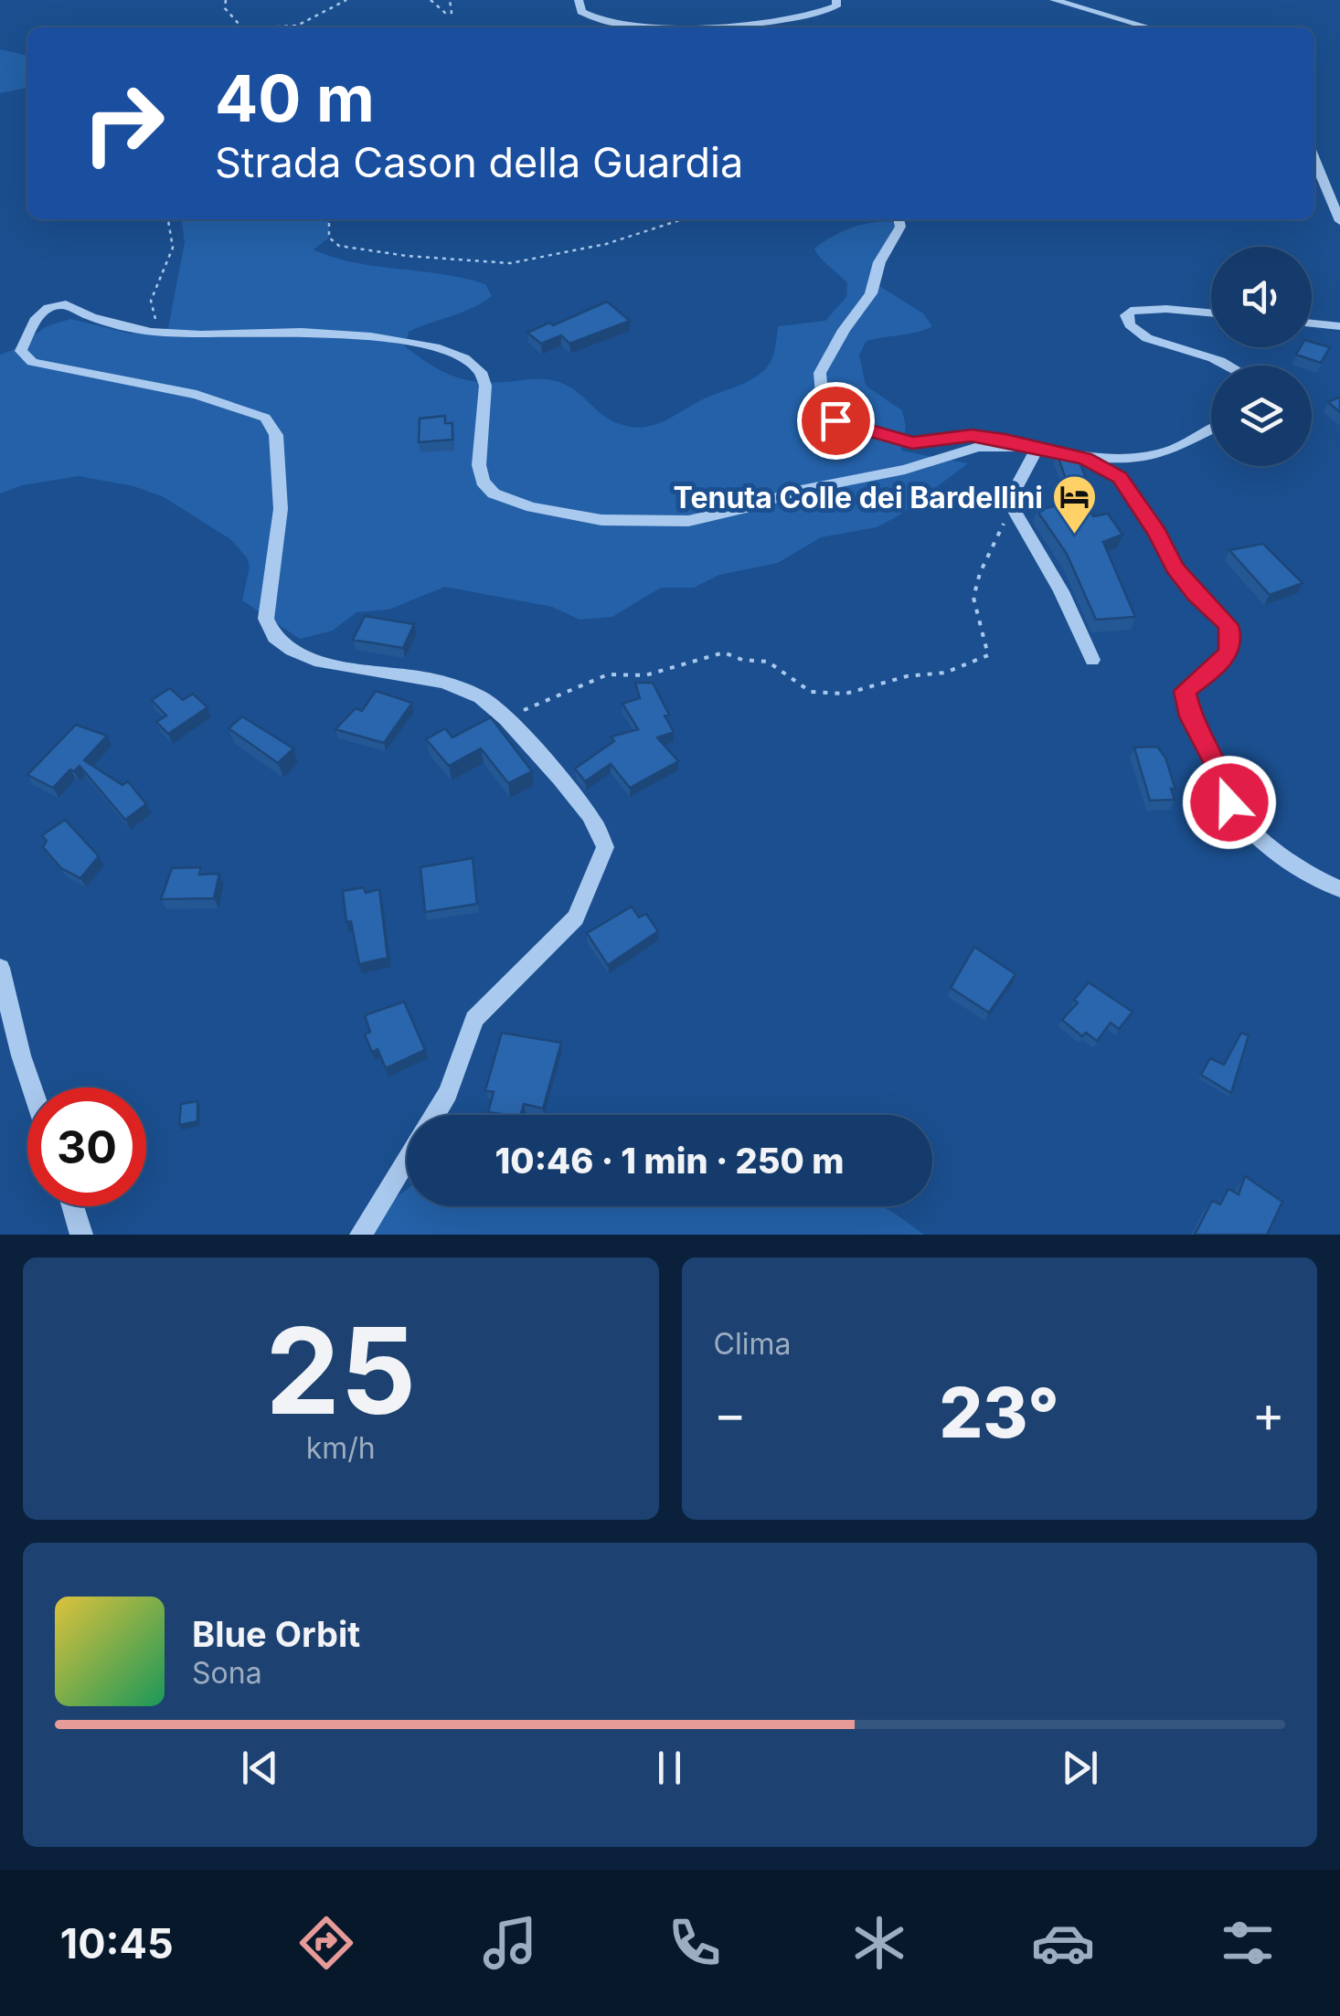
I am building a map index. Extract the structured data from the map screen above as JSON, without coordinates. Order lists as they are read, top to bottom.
{
  "places": {
    "hotel": ["Tenuta Colle dei Bardellini"]
  },
  "page": {
    "turn": ["40 m", "Strada Cason della Guardia"],
    "limit": "30",
    "trip": "10:46 · 1 min · 250 m",
    "tile": [
      ["25", "km/h"],
      "Clima"
    ],
    "heat": ["−", "23°", "+"],
    "song": ["Blue Orbit", "Sona"],
    "tabs": "10:45"
  }
}
